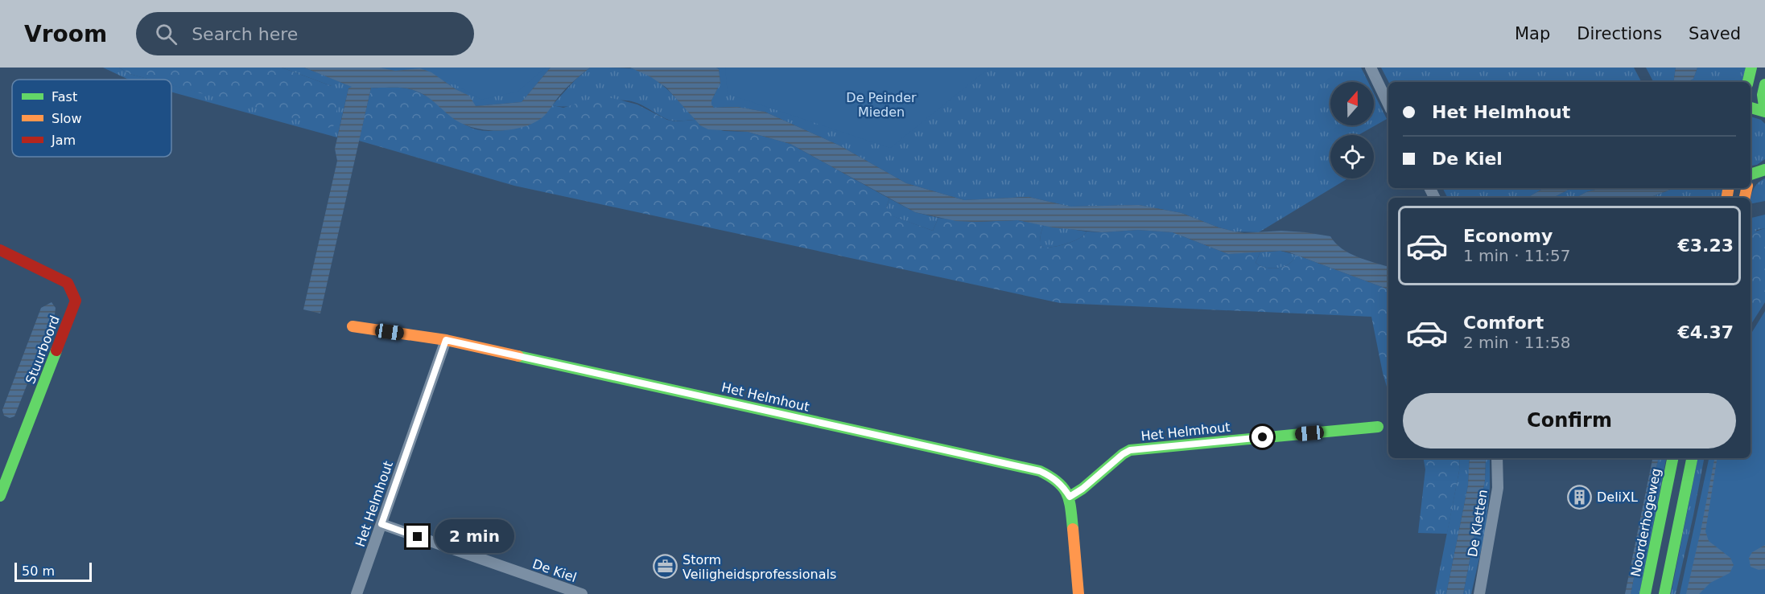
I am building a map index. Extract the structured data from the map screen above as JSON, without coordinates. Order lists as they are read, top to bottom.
{
  "streets": {
    "street": [
      "Stuurboord",
      "Het Helmhout",
      "Noorderhogeweg",
      "De Kletten",
      "De Kiel"
    ]
  },
  "crossings": [
    ["Het Helmhout", "De Kiel"]
  ],
  "parks": ["De Peinder Mieden"],
  "places": {
    "building": ["DeliXL"],
    "office": ["Storm Veiligheidsprofessionals"]
  },
  "legend": ["Fast", "Slow", "Jam"],
  "scale_bar": "50 m",
  "north": "top",
  "page": {
    "header": "Vroom",
    "search": "Search here",
    "nav": ["Map", "Directions", "Saved"],
    "banner": ["Het Helmhout", "De Kiel"],
    "list": [
      {
        "name": "Economy",
        "note": "1 min · 11:57",
        "value": "€3.23"
      },
      {
        "name": "Comfort",
        "note": "2 min · 11:58",
        "value": "€4.37"
      }
    ],
    "buttons": "Confirm",
    "bubble": "2 min",
    "scale": "50 m"
  }
}
